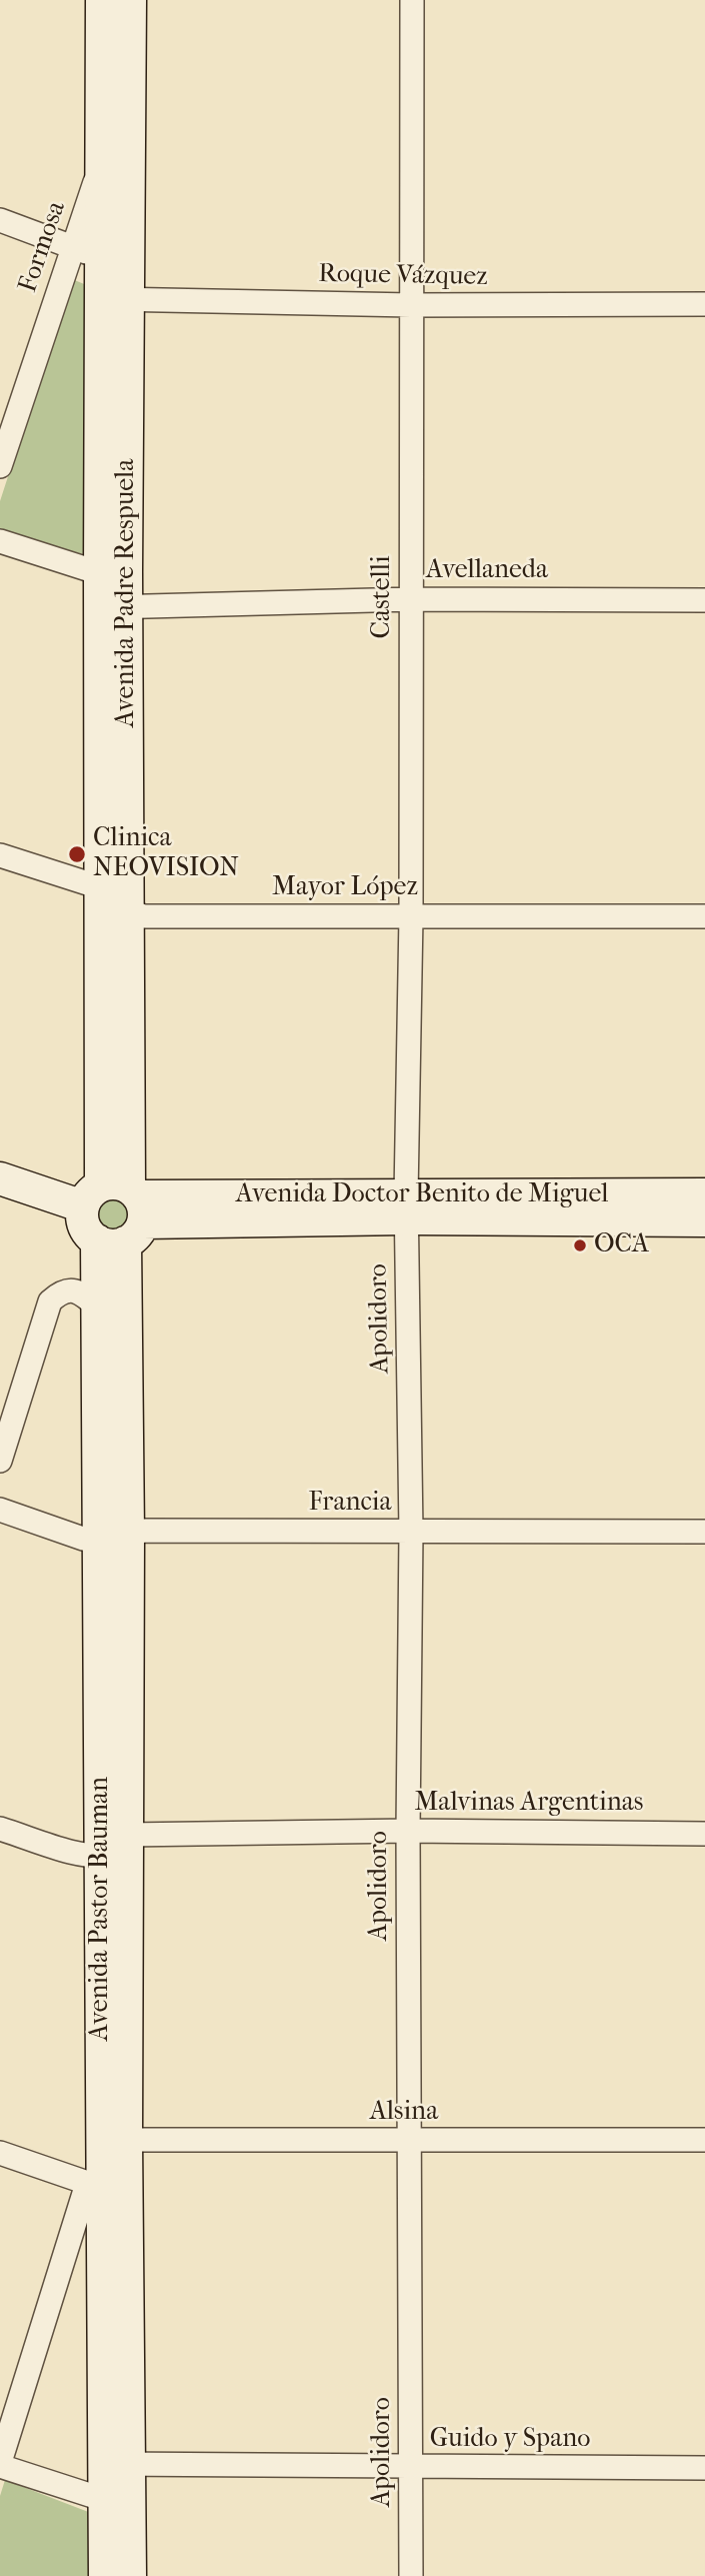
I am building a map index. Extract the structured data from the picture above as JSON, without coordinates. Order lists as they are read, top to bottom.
{
  "streets": {
    "main road": ["Avenida Padre Respuela", "Avenida Doctor Benito de Miguel", "Avenida Pastor Bauman"],
    "street": [
      "Formosa",
      "Roque Vázquez",
      "Avellaneda",
      "Castelli",
      "Mayor López",
      "Apolidoro",
      "Francia",
      "Malvinas Argentinas",
      "Alsina",
      "Guido y Spano"
    ]
  },
  "crossings": [
    ["Formosa", "Avenida Padre Respuela"],
    ["Roque Vázquez", "Avenida Padre Respuela"],
    ["Roque Vázquez", "Castelli"],
    ["Avellaneda", "Avenida Padre Respuela"],
    ["Avellaneda", "Castelli"],
    ["Avenida Padre Respuela", "Mayor López"],
    ["Avenida Padre Respuela", "Avenida Doctor Benito de Miguel"],
    ["Avenida Padre Respuela", "Avenida Pastor Bauman"],
    ["Castelli", "Mayor López"],
    ["Castelli", "Avenida Doctor Benito de Miguel"],
    ["Castelli", "Apolidoro"],
    ["Avenida Doctor Benito de Miguel", "Apolidoro"],
    ["Avenida Doctor Benito de Miguel", "Avenida Pastor Bauman"],
    ["Apolidoro", "Francia"],
    ["Apolidoro", "Malvinas Argentinas"],
    ["Apolidoro", "Alsina"],
    ["Apolidoro", "Guido y Spano"],
    ["Francia", "Avenida Pastor Bauman"],
    ["Malvinas Argentinas", "Avenida Pastor Bauman"],
    ["Avenida Pastor Bauman", "Alsina"],
    ["Avenida Pastor Bauman", "Guido y Spano"]
  ],
  "places": ["Clinica NEOVISION", "OCA"]
}
